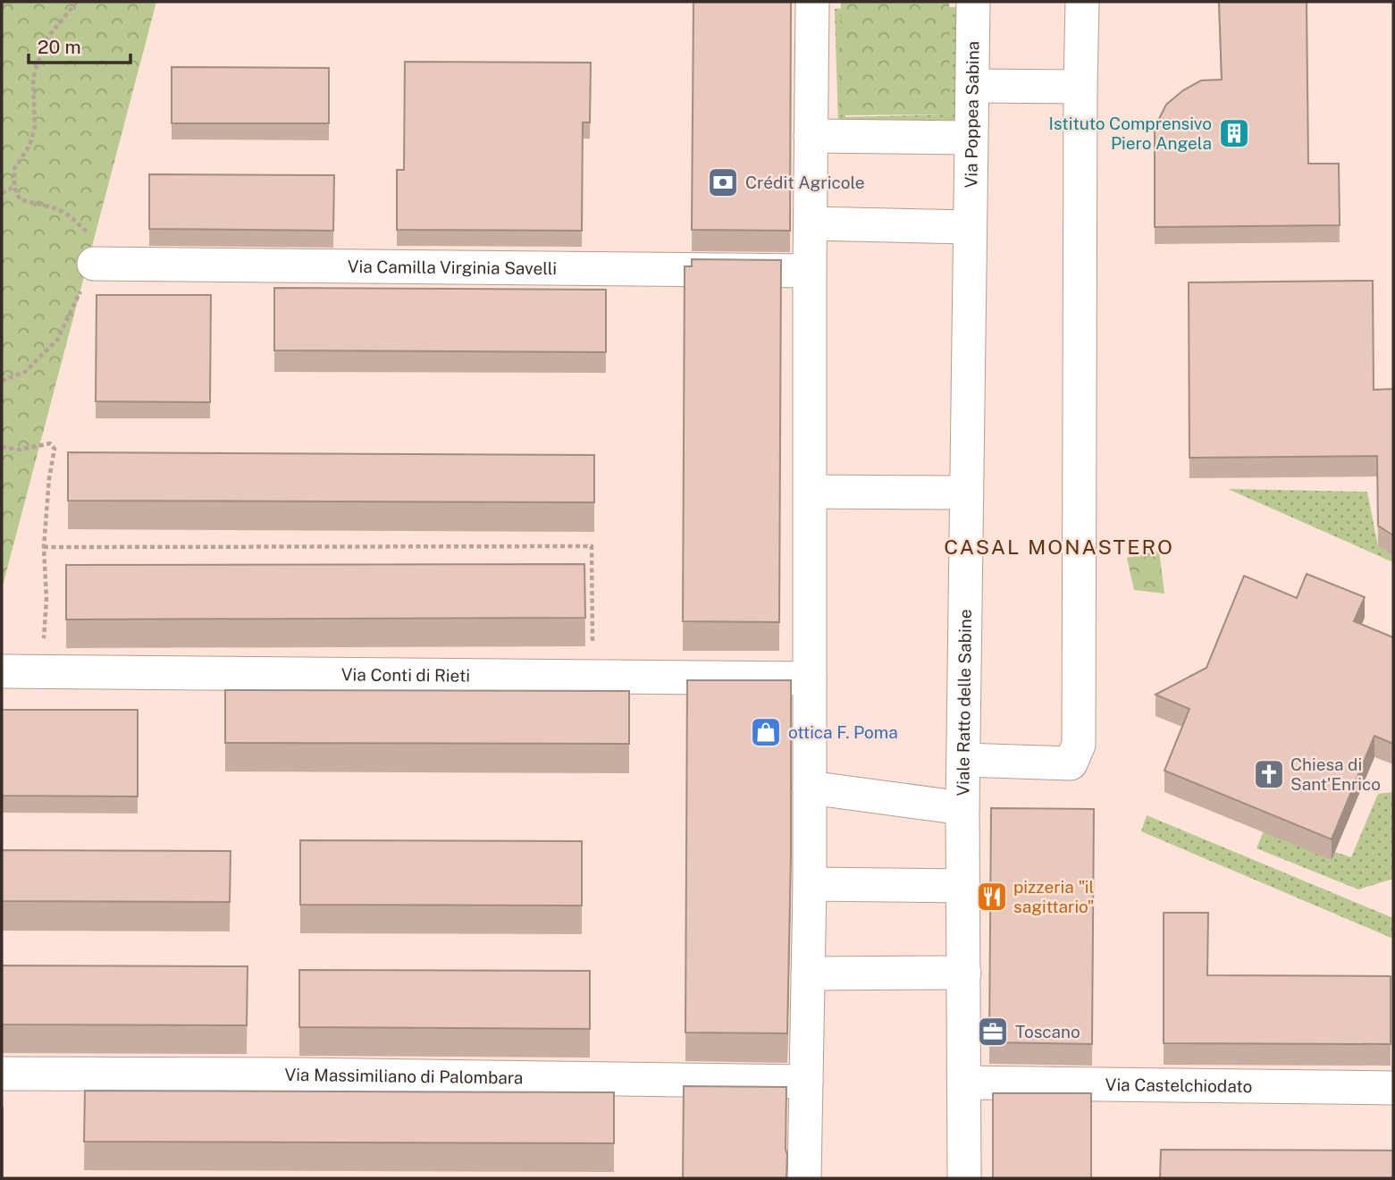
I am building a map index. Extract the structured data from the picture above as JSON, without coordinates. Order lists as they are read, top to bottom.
{
  "streets": {
    "street": [
      "Via Poppea Sabina",
      "Via Camilla Virginia Savelli",
      "Via Conti di Rieti",
      "Viale Ratto delle Sabine",
      "Via Massimiliano di Palombara",
      "Via Castelchiodato"
    ]
  },
  "crossings": [
    ["Via Poppea Sabina", "Viale Ratto delle Sabine"],
    ["Viale Ratto delle Sabine", "Via Castelchiodato"]
  ],
  "districts": ["CASAL MONASTERO"],
  "places": {
    "building": ["Istituto Comprensivo Piero Angela"],
    "bank": ["Crédit Agricole"],
    "shop": ["ottica F. Poma"],
    "church": ["Chiesa di Sant'Enrico"],
    "restaurant": ["pizzeria \"il sagittario\""],
    "office": ["Toscano"]
  },
  "scale_bar": "20 m"
}
